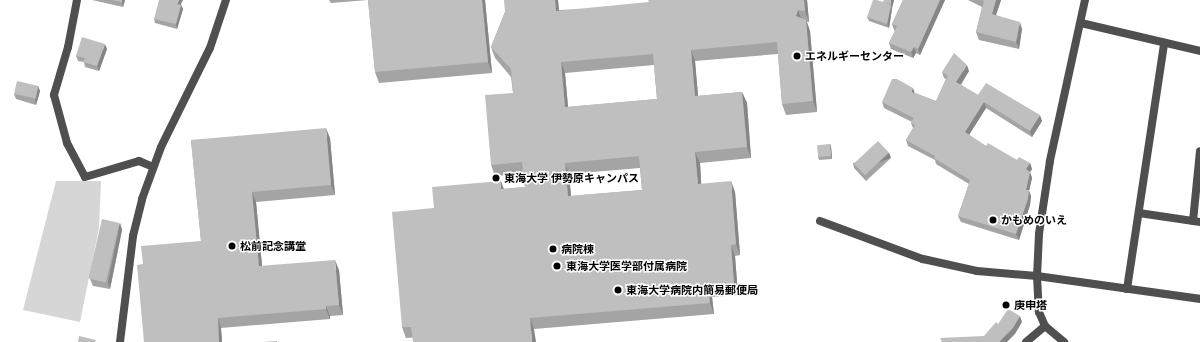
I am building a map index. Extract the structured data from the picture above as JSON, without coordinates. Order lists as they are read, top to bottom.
{
  "places": [
    "エネルギーセンター",
    "東海大学 伊勢原キャンパス",
    "かもめのいえ",
    "松前記念講堂",
    "病院棟",
    "東海大学医学部付属病院",
    "東海大学病院内簡易郵便局",
    "庚申塔"
  ]
}
